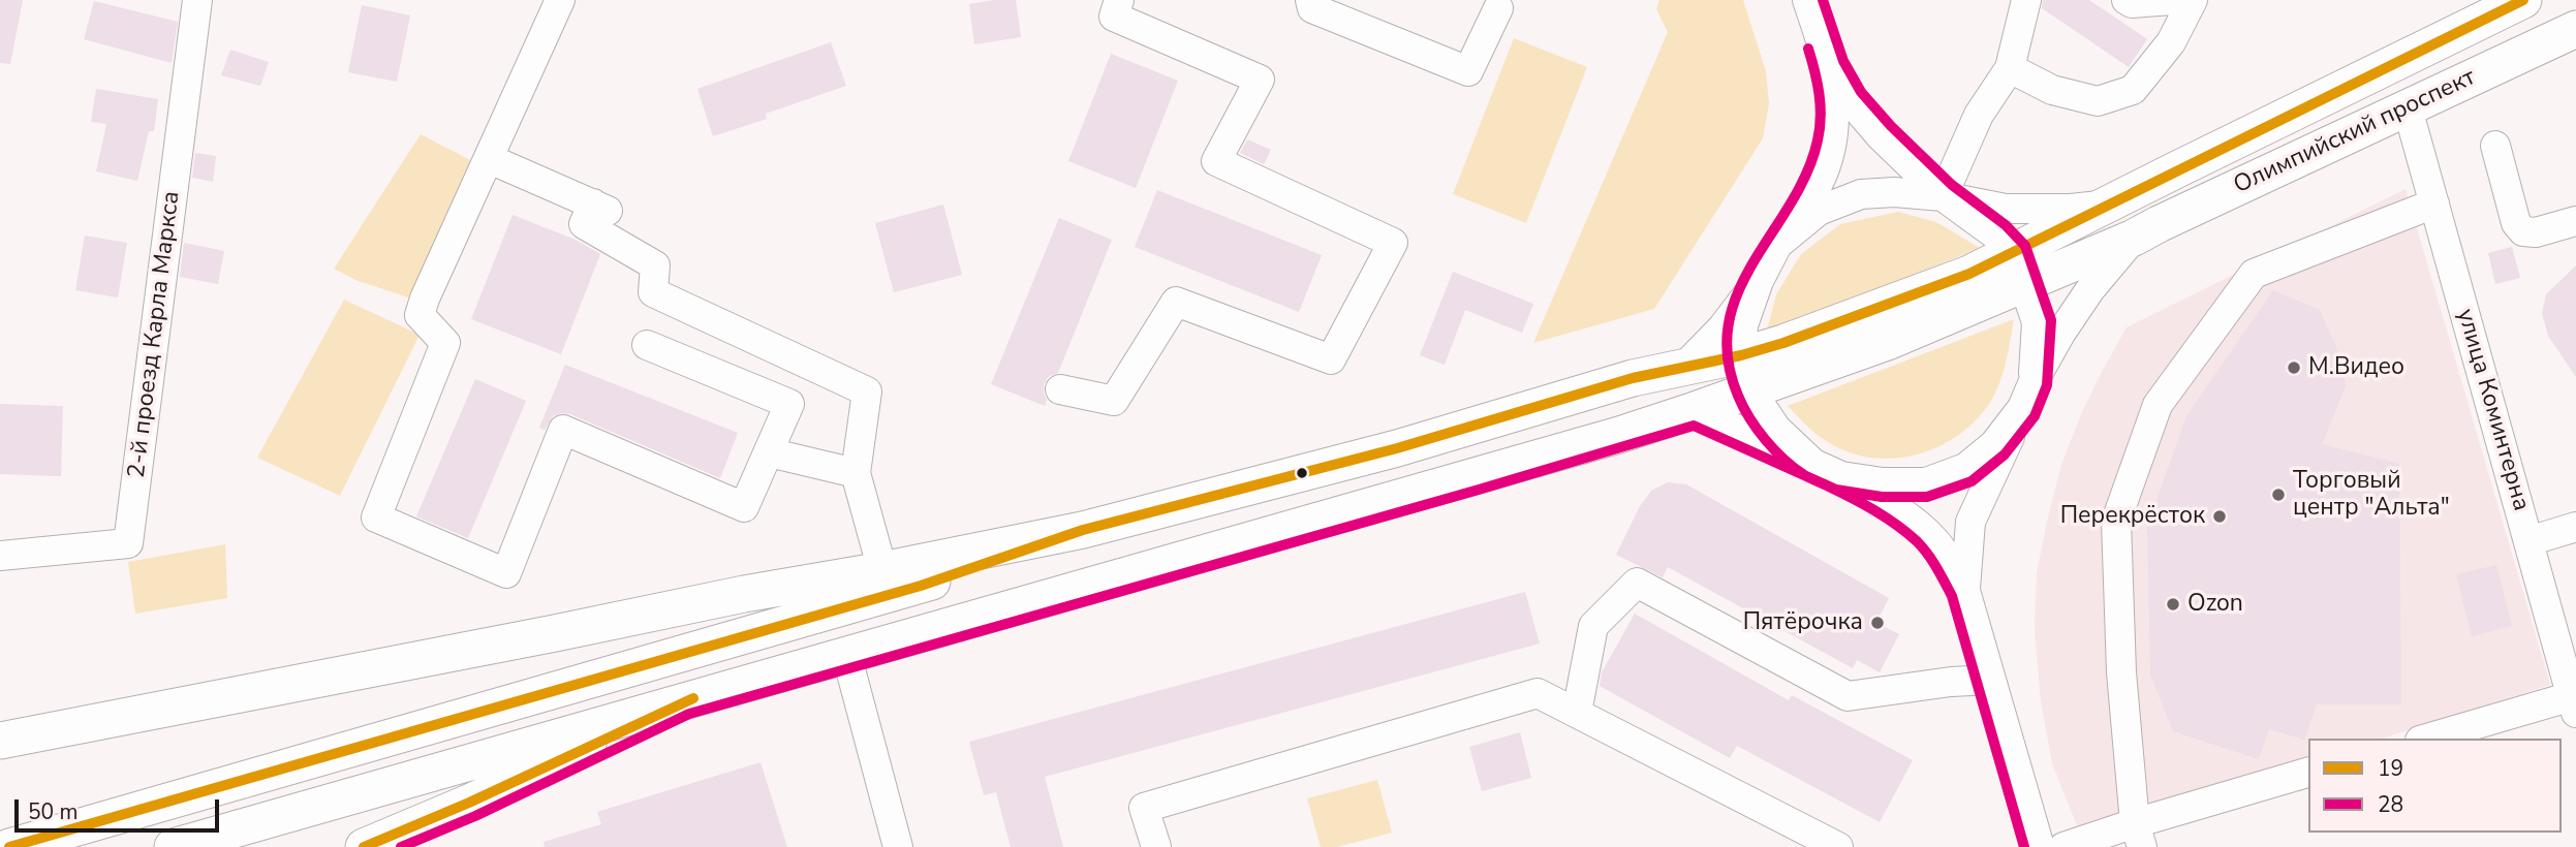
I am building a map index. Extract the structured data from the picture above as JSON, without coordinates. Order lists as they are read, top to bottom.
{
  "streets": {
    "main road": ["Олимпийский проспект"],
    "street": ["2-й проезд Карла Маркса", "улица Коминтерна"]
  },
  "crossings": [
    ["Олимпийский проспект", "улица Коминтерна"]
  ],
  "places": [
    "М.Видео",
    "Торговый центр \"Альта\"",
    "Перекрёсток",
    "Ozon",
    "Пятёрочка"
  ],
  "lines": ["transit line 19", "transit line 28"],
  "legend": ["19", "28"],
  "scale_bar": "50 m"
}
